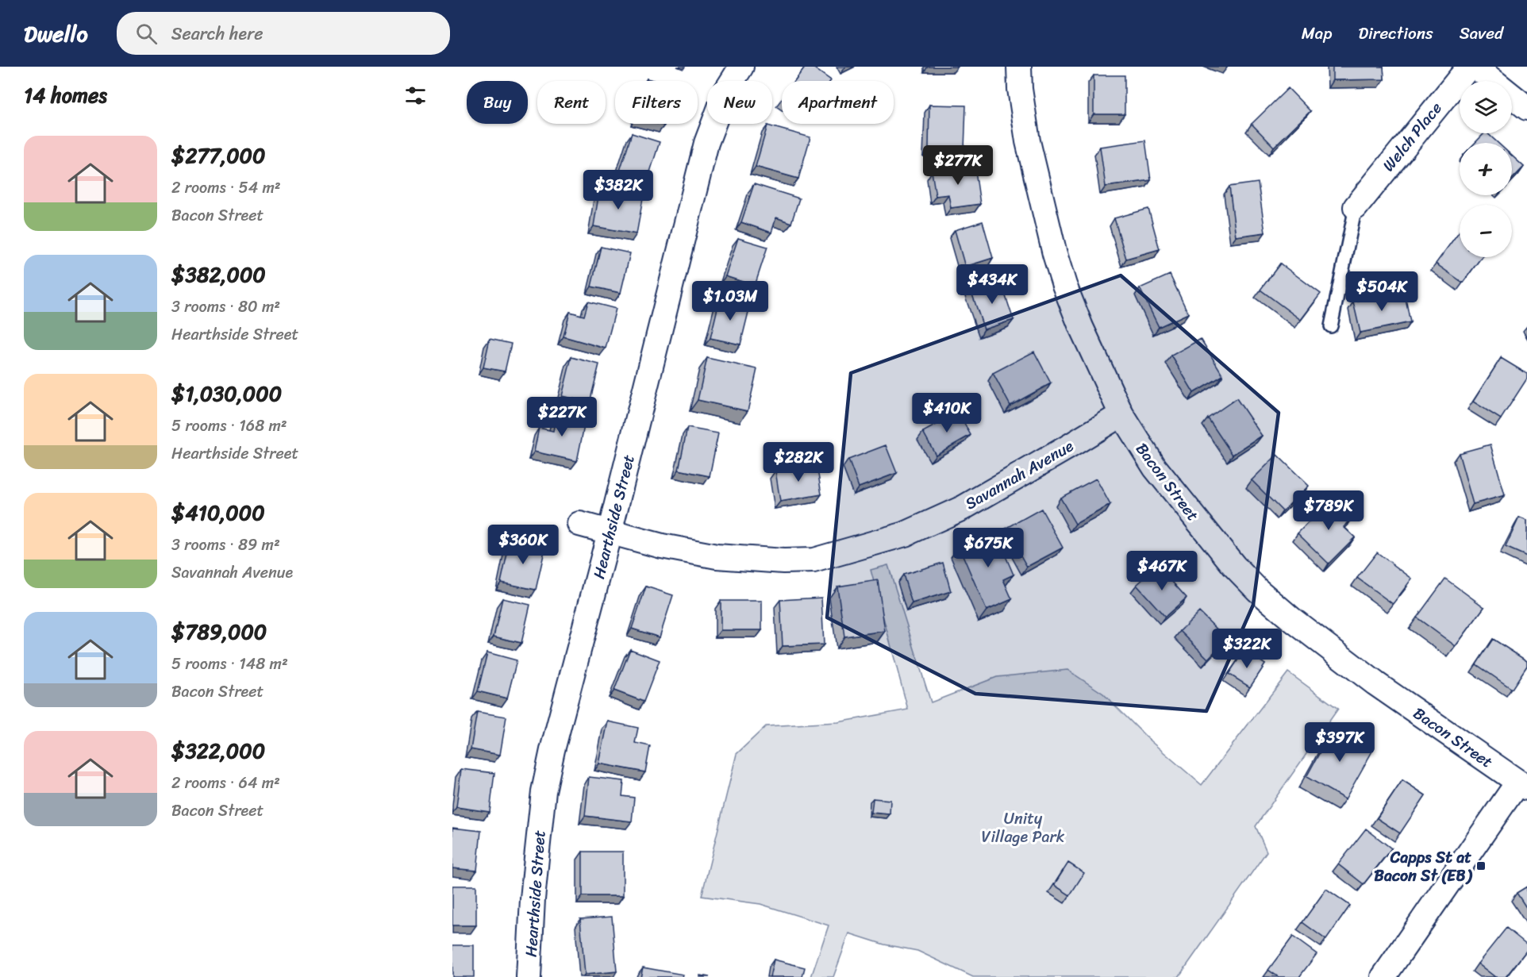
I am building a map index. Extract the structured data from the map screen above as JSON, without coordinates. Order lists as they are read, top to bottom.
{
  "streets": {
    "street": [
      "Welch Place",
      "Savannah Avenue",
      "Bacon Street",
      "Hearthside Street"
    ]
  },
  "crossings": [
    ["Savannah Avenue", "Bacon Street"],
    ["Savannah Avenue", "Hearthside Street"]
  ],
  "parks": ["Unity Village Park"],
  "places": {
    "transit": ["Capps St at Bacon St (EB)"]
  },
  "page": {
    "header": "Dwello",
    "search": "Search here",
    "nav": ["Map", "Directions", "Saved"],
    "heading": "14 homes",
    "map_buttons": ["+", "−"],
    "chip": [
      "Buy",
      "Rent",
      "Filters",
      "New",
      "Apartment"
    ],
    "list": [
      {
        "name": "$277,000",
        "note": "2 rooms · 54 m² · Bacon Street"
      },
      {
        "name": "$382,000",
        "note": "3 rooms · 80 m² · Hearthside Street"
      },
      {
        "name": "$1,030,000",
        "note": "5 rooms · 168 m² · Hearthside Street"
      },
      {
        "name": "$410,000",
        "note": "3 rooms · 89 m² · Savannah Avenue"
      },
      {
        "name": "$789,000",
        "note": "5 rooms · 148 m² · Bacon Street"
      },
      {
        "name": "$322,000",
        "note": "2 rooms · 64 m² · Bacon Street"
      }
    ],
    "price": [
      "$277K",
      "$382K",
      "$434K",
      "$504K",
      "$1.03M",
      "$410K",
      "$227K",
      "$282K",
      "$789K",
      "$360K",
      "$675K",
      "$467K",
      "$322K",
      "$397K"
    ]
  }
}
